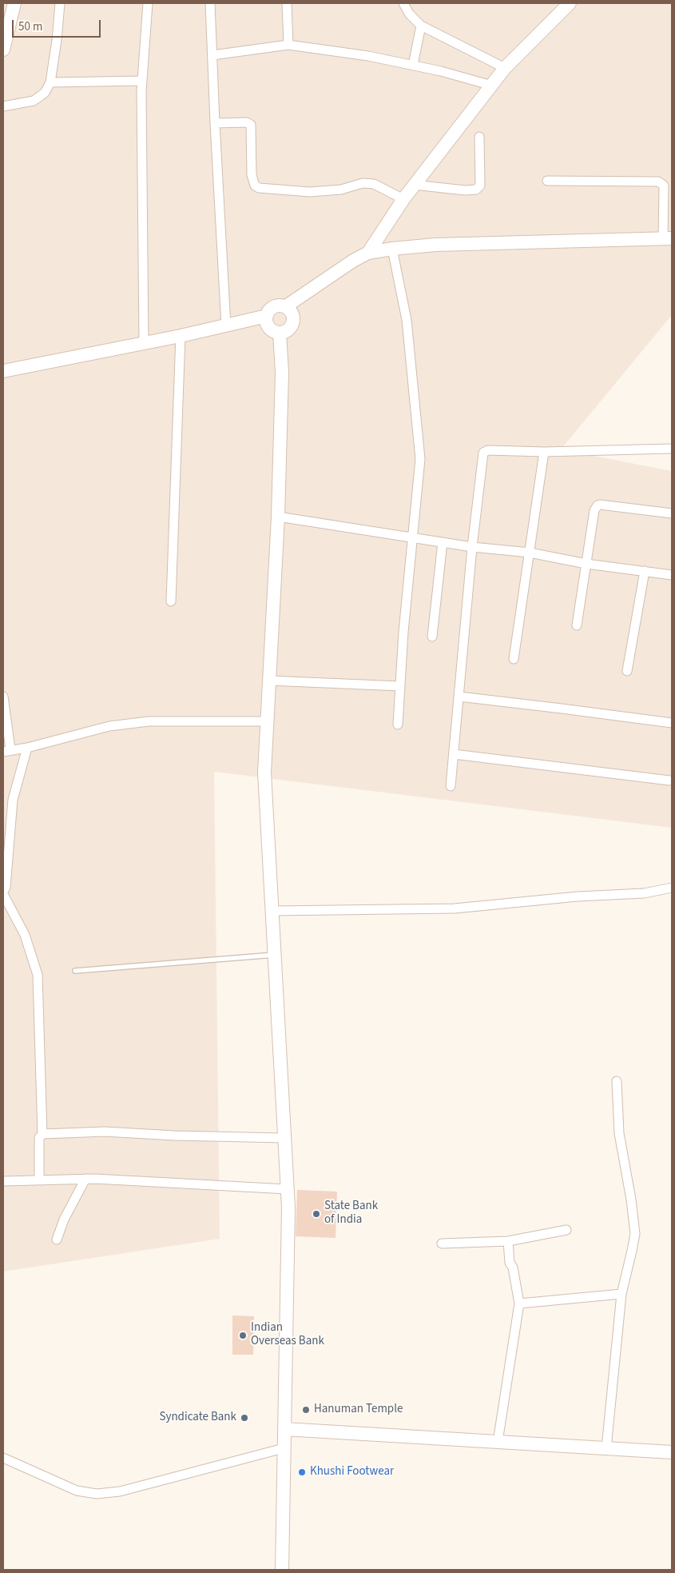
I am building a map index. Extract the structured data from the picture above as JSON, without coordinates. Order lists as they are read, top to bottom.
{
  "places": [
    "State Bank of India",
    "Indian Overseas Bank",
    "Hanuman Temple",
    "Syndicate Bank",
    "Khushi Footwear"
  ],
  "scale_bar": "50 m"
}
